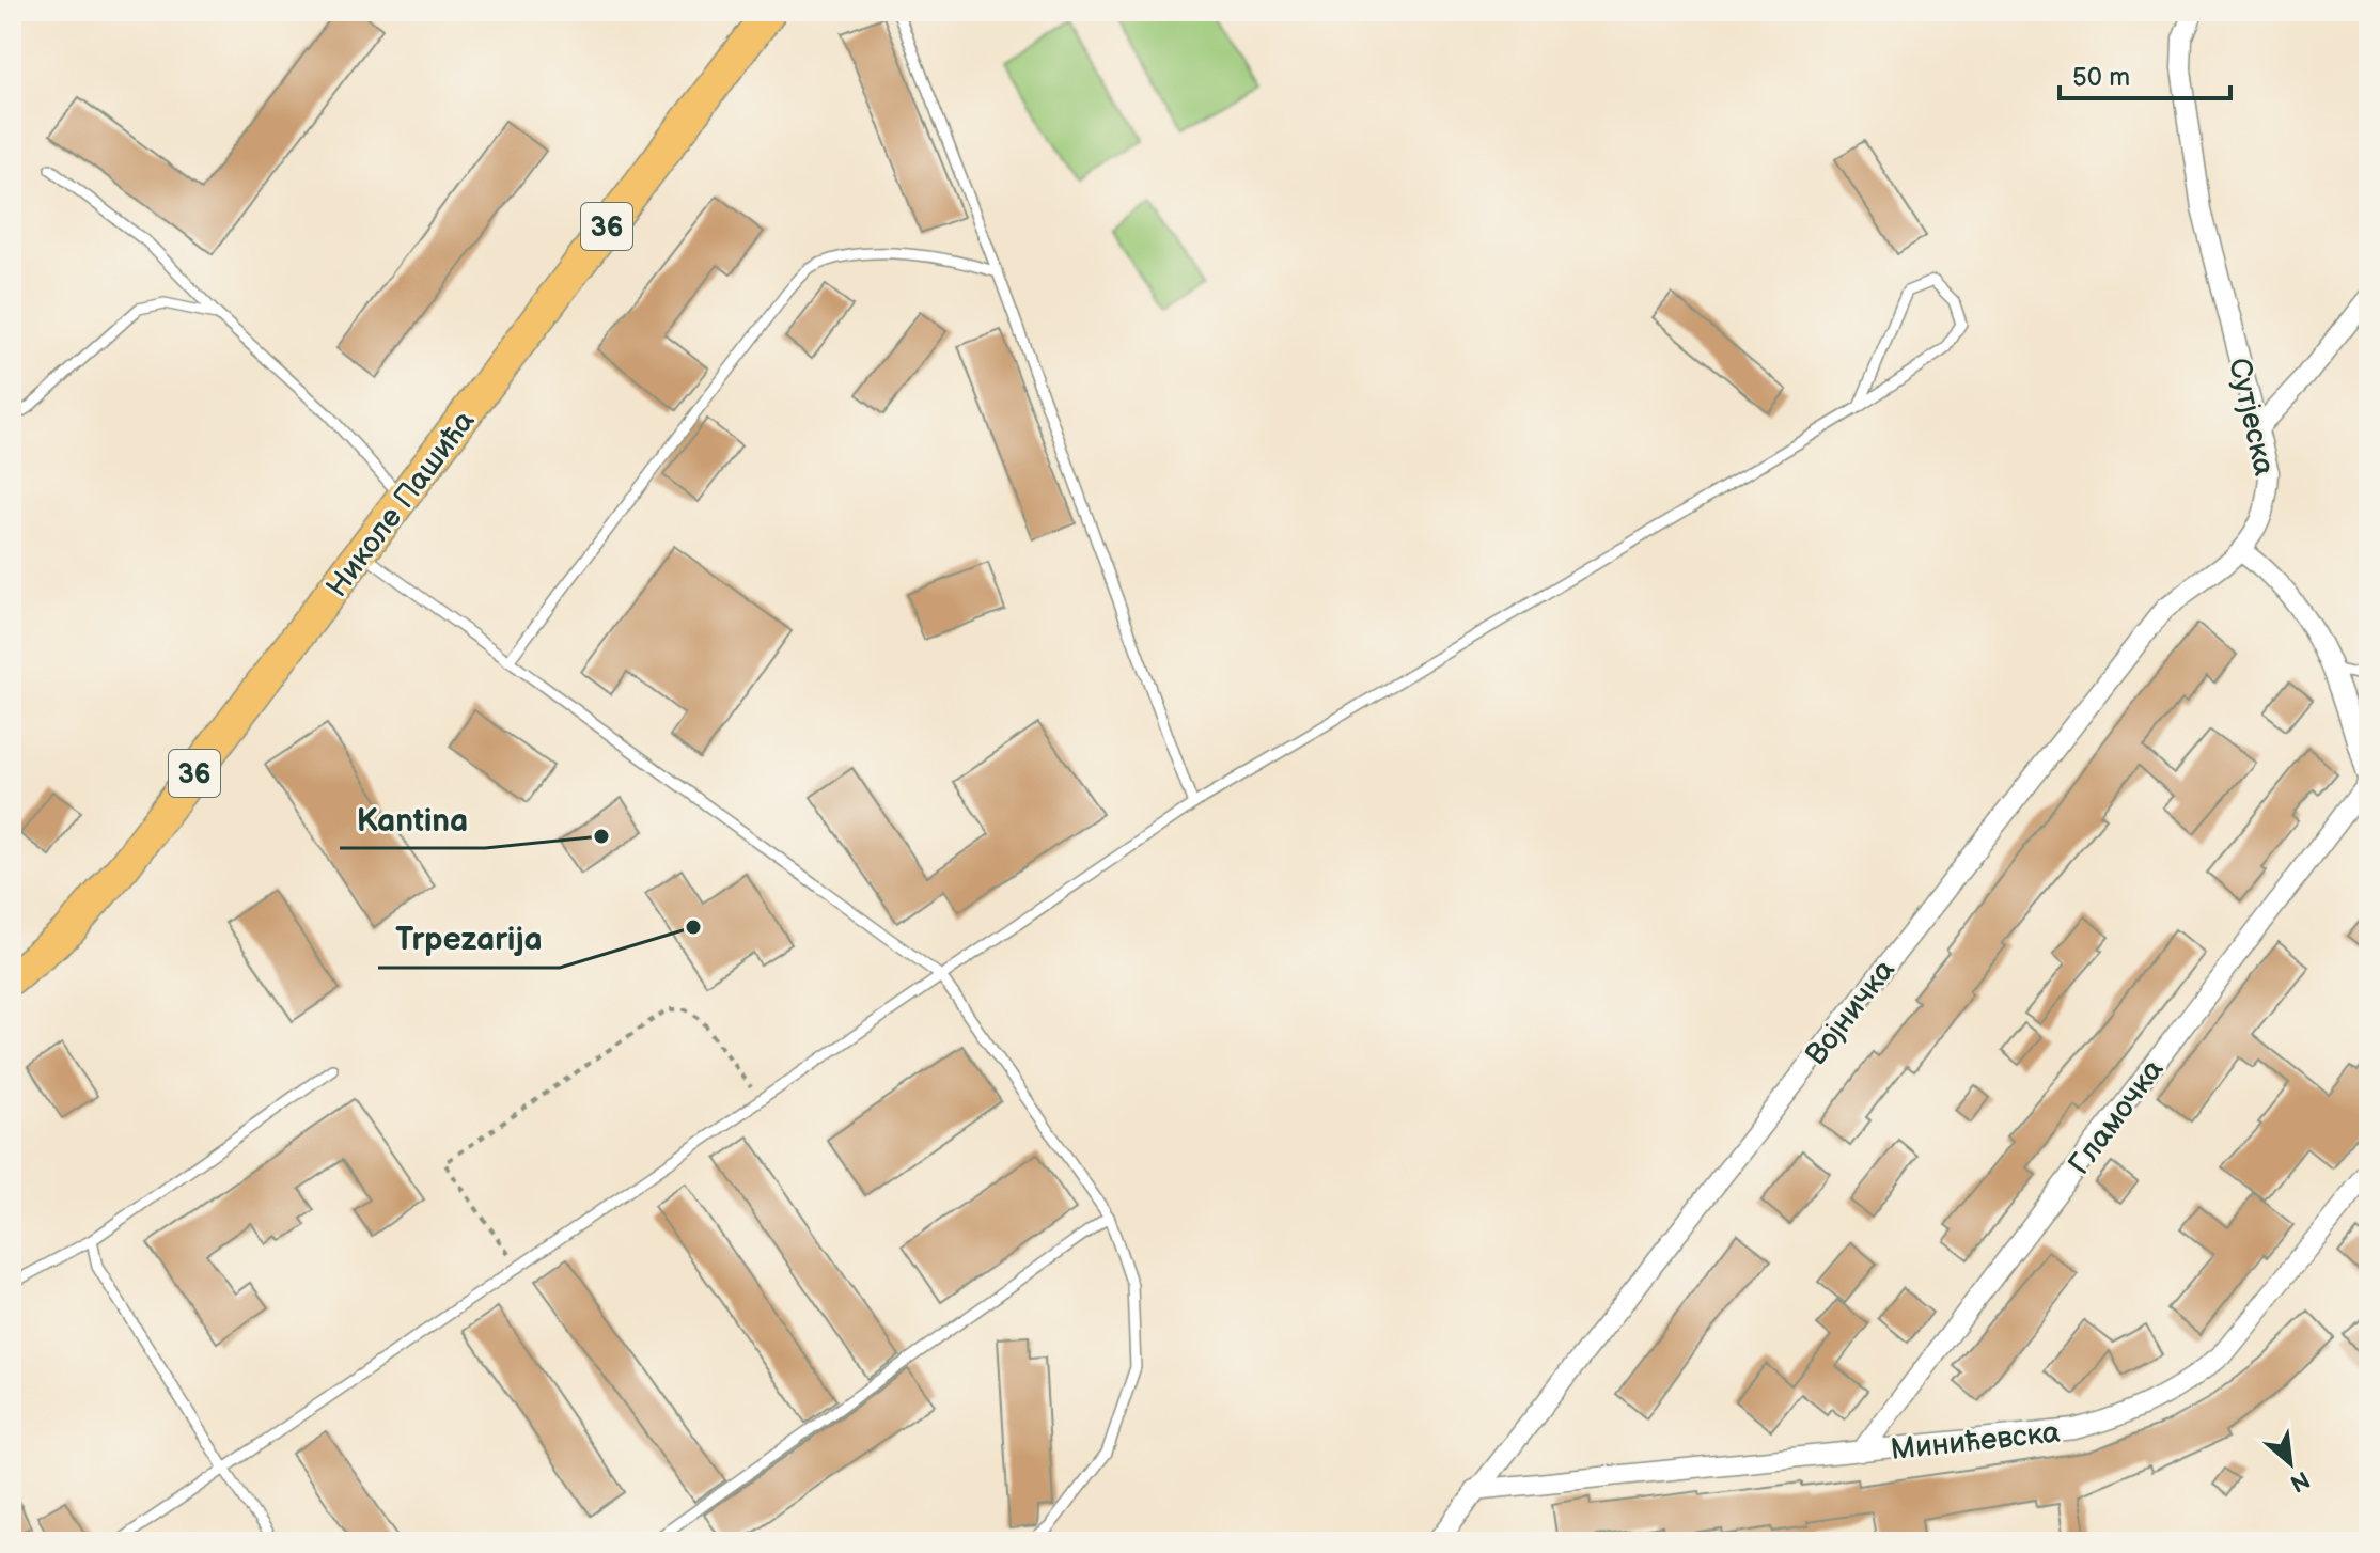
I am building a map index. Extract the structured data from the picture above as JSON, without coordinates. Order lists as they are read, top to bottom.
{
  "streets": {
    "main road": ["36", "Николе Пашића"],
    "street": [
      "Сутјеска",
      "Војничка",
      "Гламочка",
      "Минићевска"
    ]
  },
  "crossings": [
    ["Сутјеска", "Војничка"],
    ["Војничка", "Минићевска"],
    ["Гламочка", "Минићевска"]
  ],
  "places": ["Kantina", "Trpezarija"],
  "scale_bar": "50 m",
  "north": "bottom right"
}
